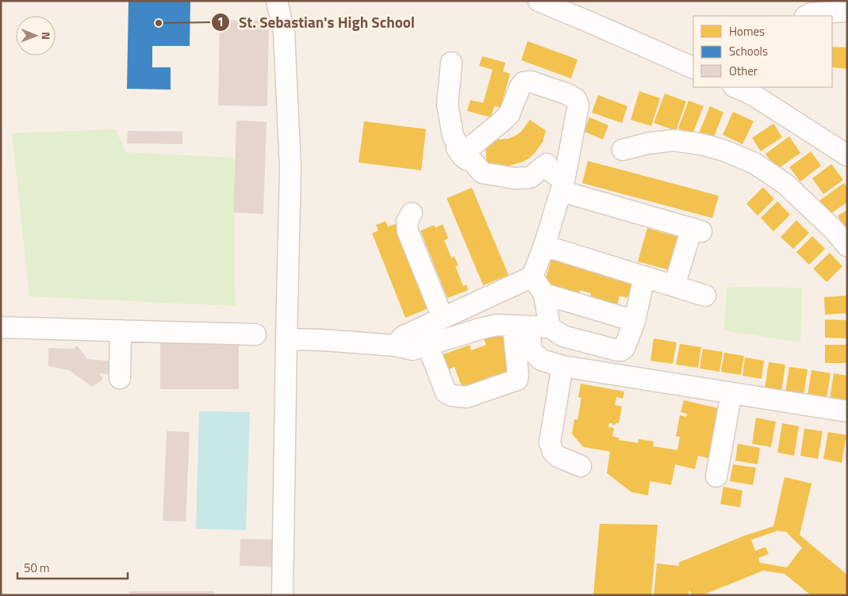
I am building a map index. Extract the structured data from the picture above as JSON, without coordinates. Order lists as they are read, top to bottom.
{
  "places": ["St. Sebastian's High School"],
  "legend": ["Homes", "Schools", "Other"],
  "scale_bar": "50 m",
  "north": "right"
}
